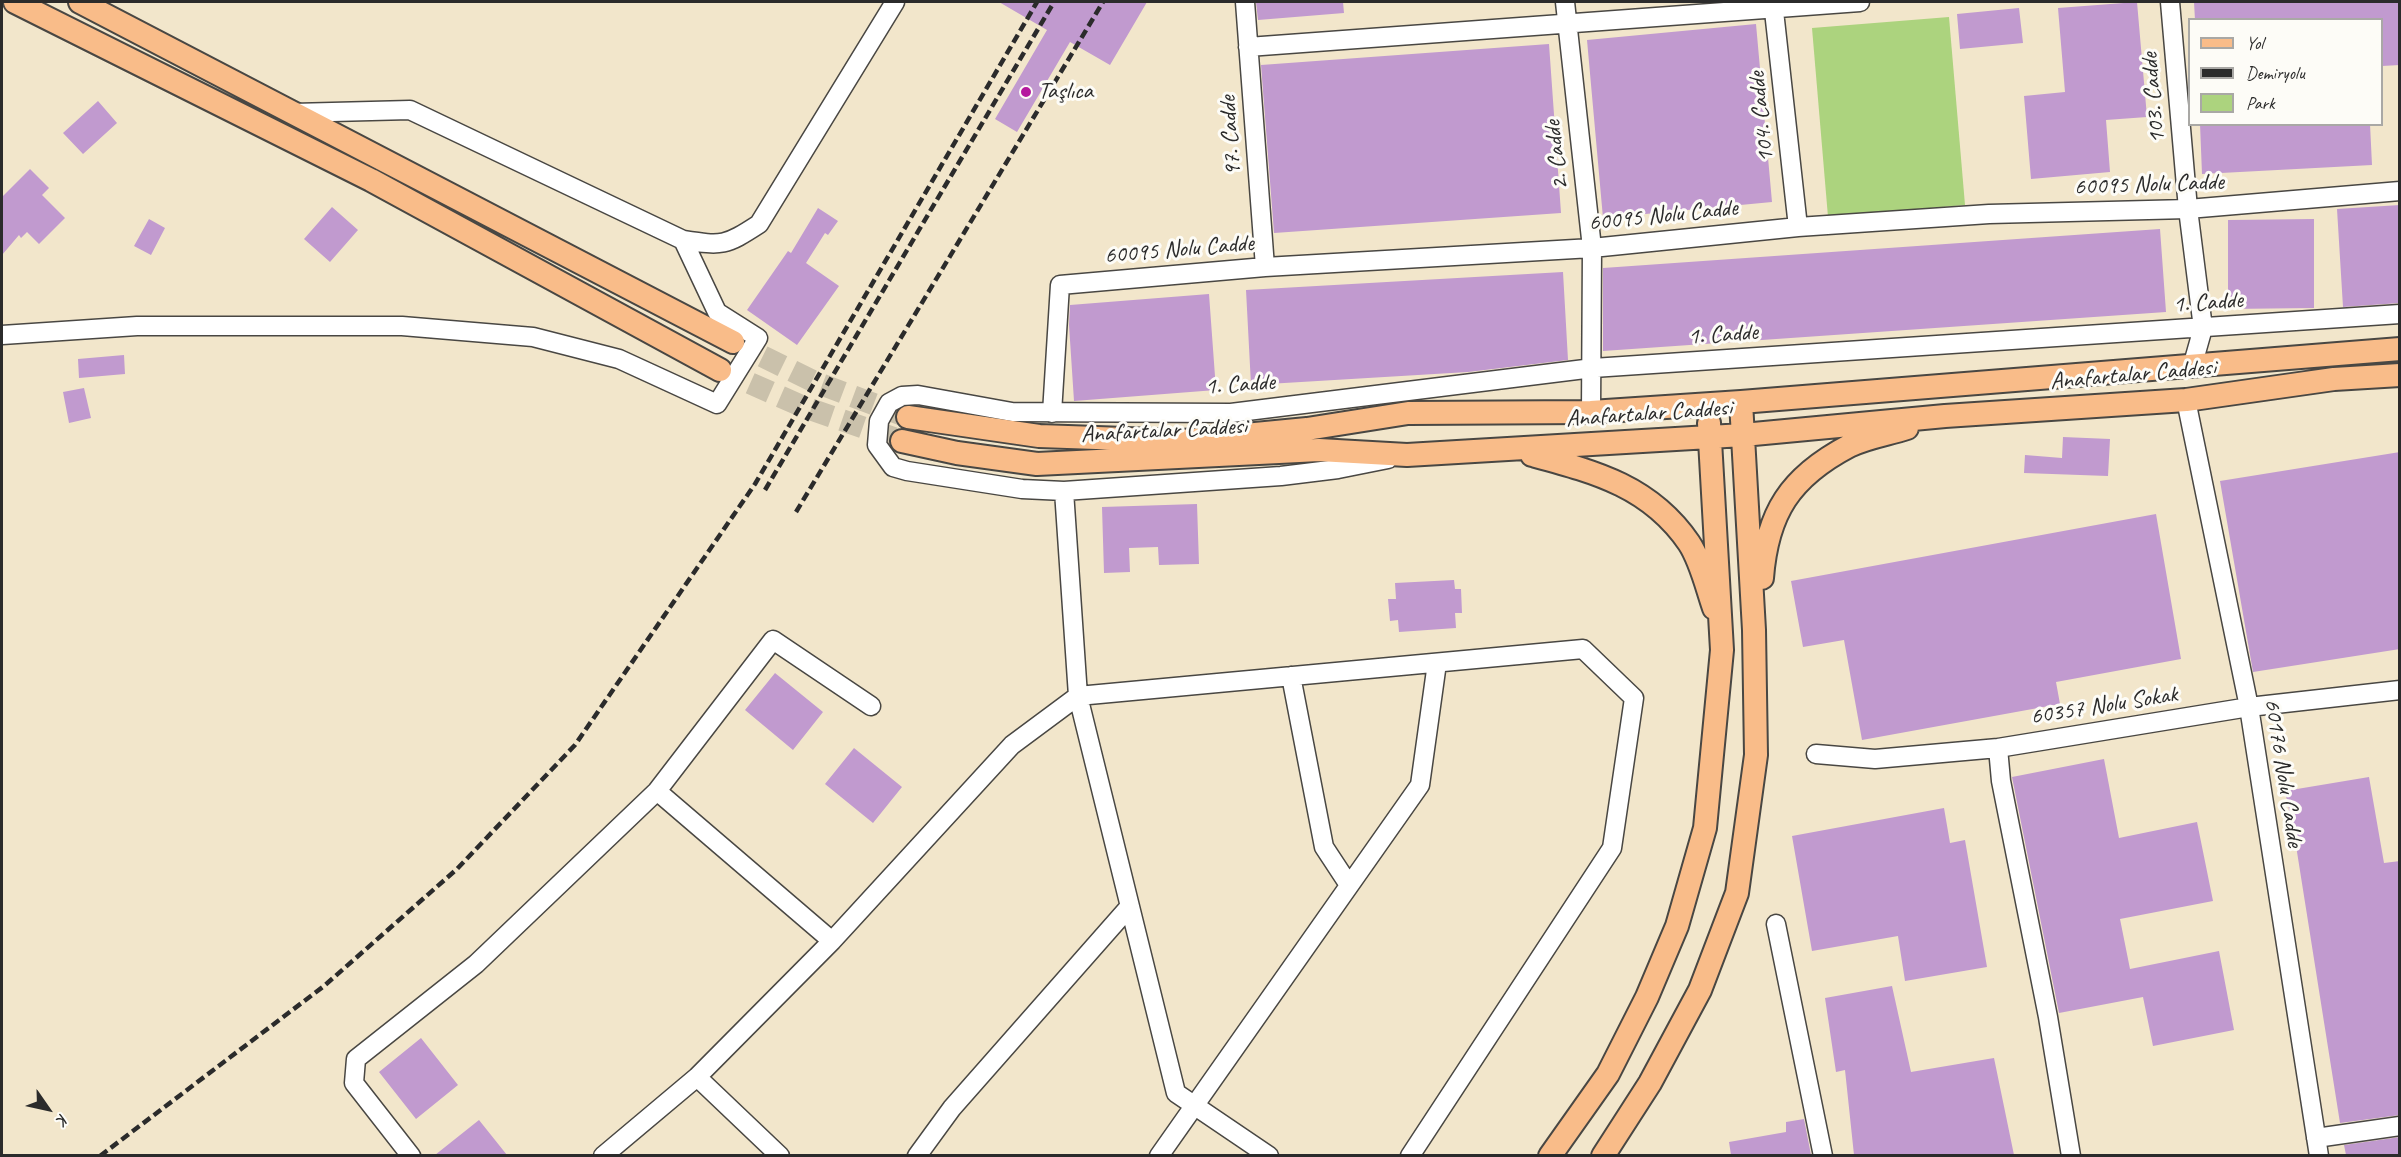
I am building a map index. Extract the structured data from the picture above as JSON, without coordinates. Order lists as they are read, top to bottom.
{
  "streets": {
    "main road": ["Anafartalar Caddesi"],
    "street": [
      "103. Cadde",
      "104. Cadde",
      "97. Cadde",
      "2. Cadde",
      "60095 Nolu Cadde",
      "1. Cadde",
      "60357 Nolu Sokak",
      "60176 Nolu Cadde"
    ]
  },
  "crossings": [
    ["103. Cadde", "60095 Nolu Cadde"],
    ["103. Cadde", "1. Cadde"],
    ["103. Cadde", "Anafartalar Caddesi"],
    ["104. Cadde", "60095 Nolu Cadde"],
    ["97. Cadde", "60095 Nolu Cadde"],
    ["2. Cadde", "60095 Nolu Cadde"],
    ["2. Cadde", "1. Cadde"],
    ["2. Cadde", "Anafartalar Caddesi"],
    ["60095 Nolu Cadde", "1. Cadde"],
    ["1. Cadde", "Anafartalar Caddesi"],
    ["Anafartalar Caddesi", "60176 Nolu Cadde"],
    ["60357 Nolu Sokak", "60176 Nolu Cadde"]
  ],
  "places": ["Taşlıca"],
  "legend": ["Yol", "Demiryolu", "Park"],
  "north": "bottom right"
}
